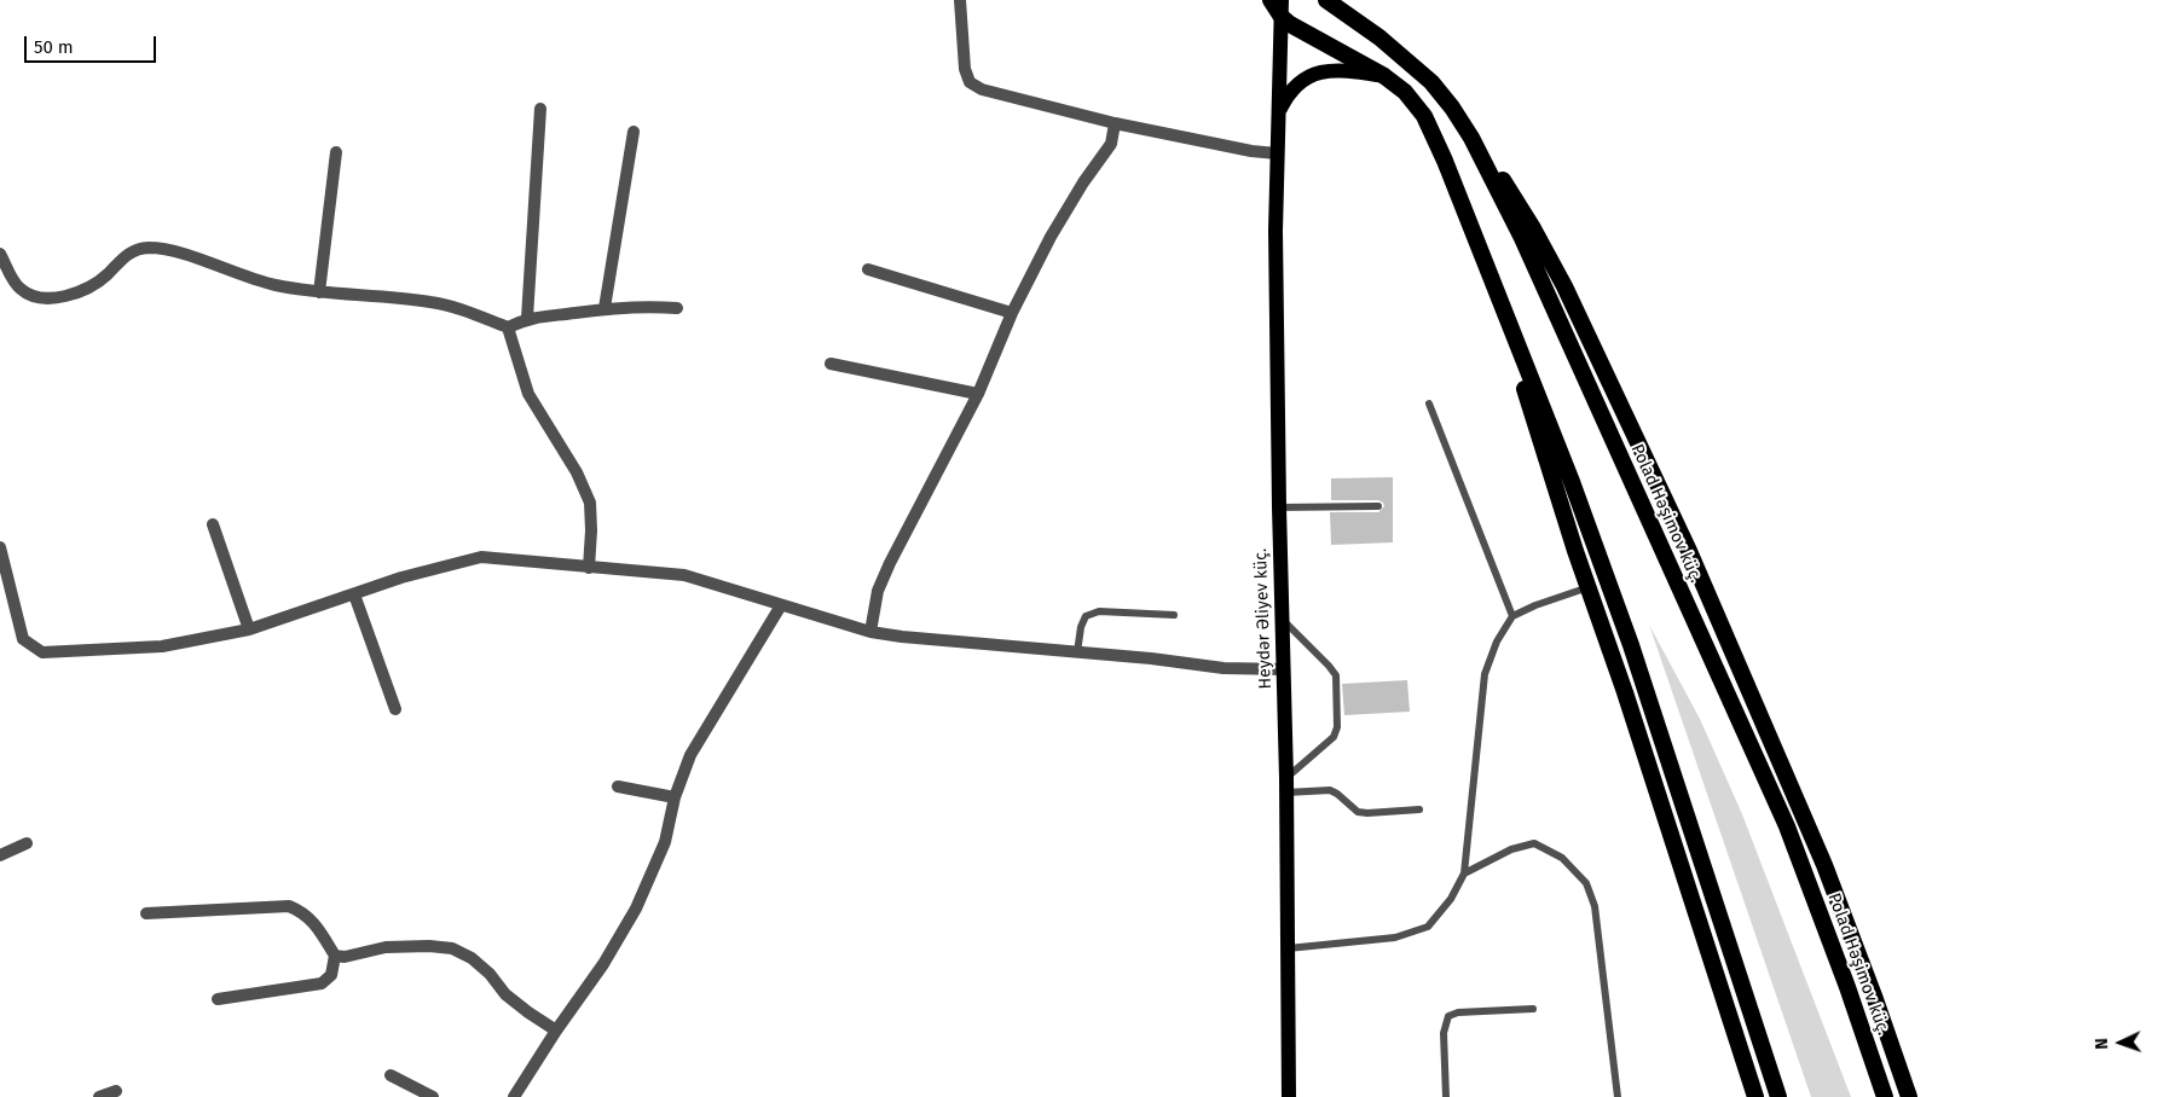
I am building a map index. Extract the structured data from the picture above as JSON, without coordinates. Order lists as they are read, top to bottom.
{
  "streets": {
    "highway": ["Polad Həşimov küç."],
    "main road": ["Heydər Əliyev küç."]
  },
  "scale_bar": "50 m",
  "north": "left"
}
